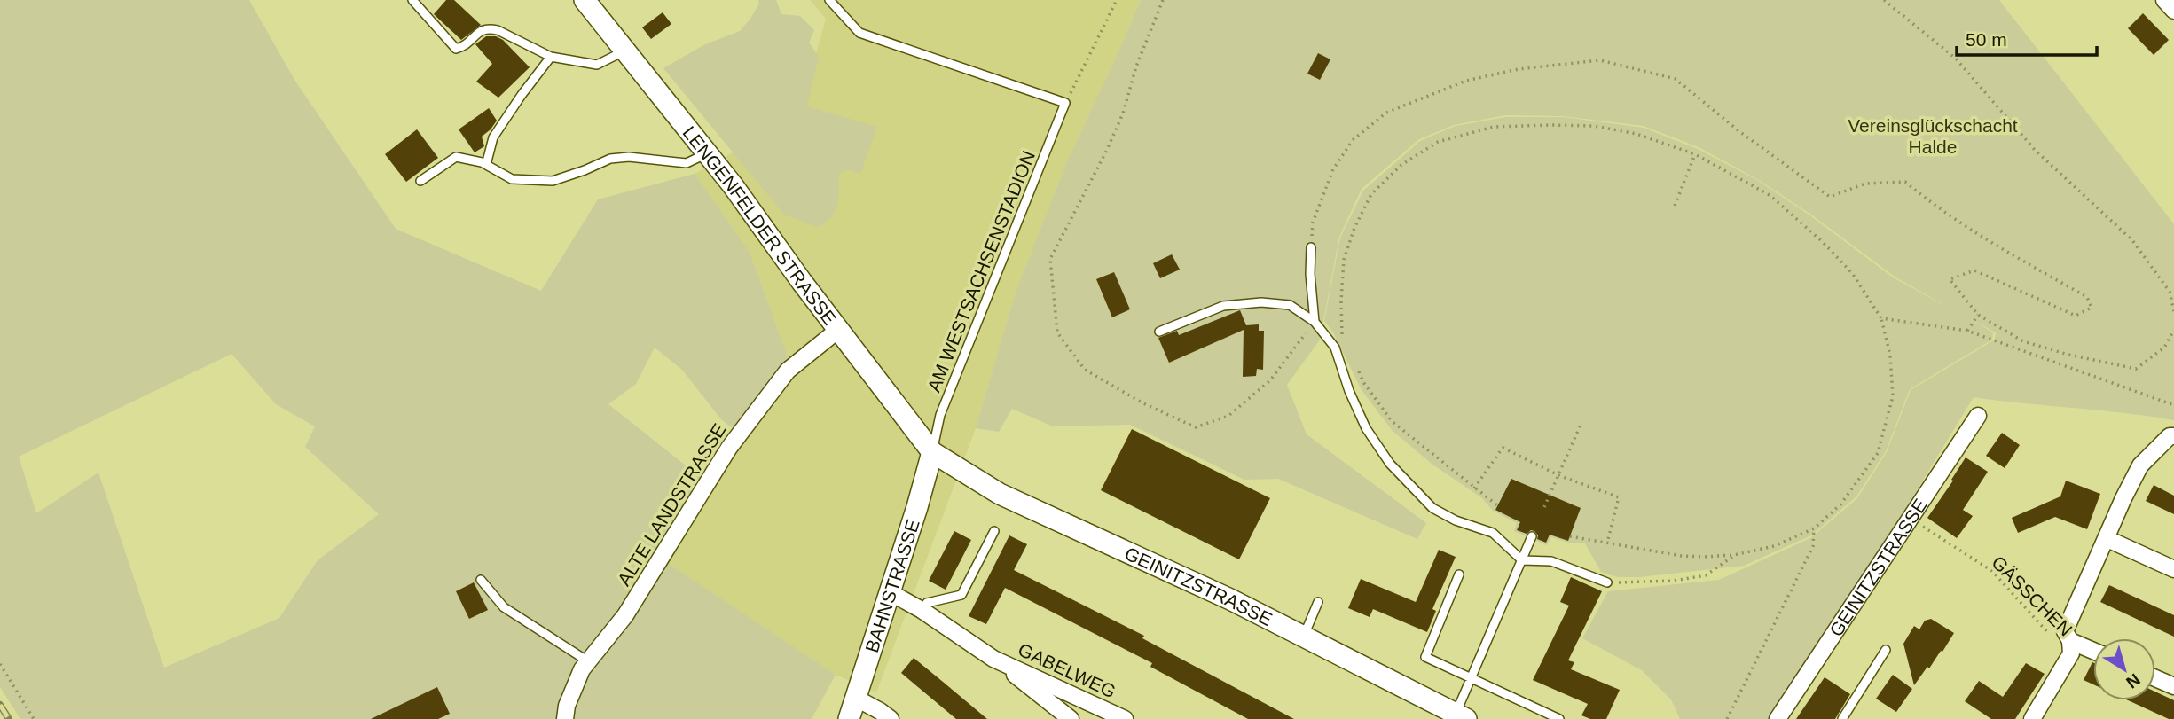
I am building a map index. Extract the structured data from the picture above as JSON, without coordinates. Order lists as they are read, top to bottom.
{
  "streets": {
    "main road": ["LENGENFELDER STRASSE", "GEINITZSTRASSE", "BAHNSTRASSE"],
    "street": ["ALTE LANDSTRASSE", "GABELWEG"],
    "lane": ["AM WESTSACHSENSTADION"],
    "path": ["GÄSSCHEN"]
  },
  "crossings": [
    ["LENGENFELDER STRASSE", "AM WESTSACHSENSTADION"],
    ["LENGENFELDER STRASSE", "ALTE LANDSTRASSE"],
    ["LENGENFELDER STRASSE", "GEINITZSTRASSE"],
    ["LENGENFELDER STRASSE", "BAHNSTRASSE"],
    ["AM WESTSACHSENSTADION", "GEINITZSTRASSE"],
    ["AM WESTSACHSENSTADION", "BAHNSTRASSE"],
    ["GEINITZSTRASSE", "BAHNSTRASSE"],
    ["GEINITZSTRASSE", "GÄSSCHEN"],
    ["BAHNSTRASSE", "GABELWEG"]
  ],
  "parks": ["Vereinsglückschacht Halde"],
  "scale_bar": "50 m",
  "north": "bottom right"
}
